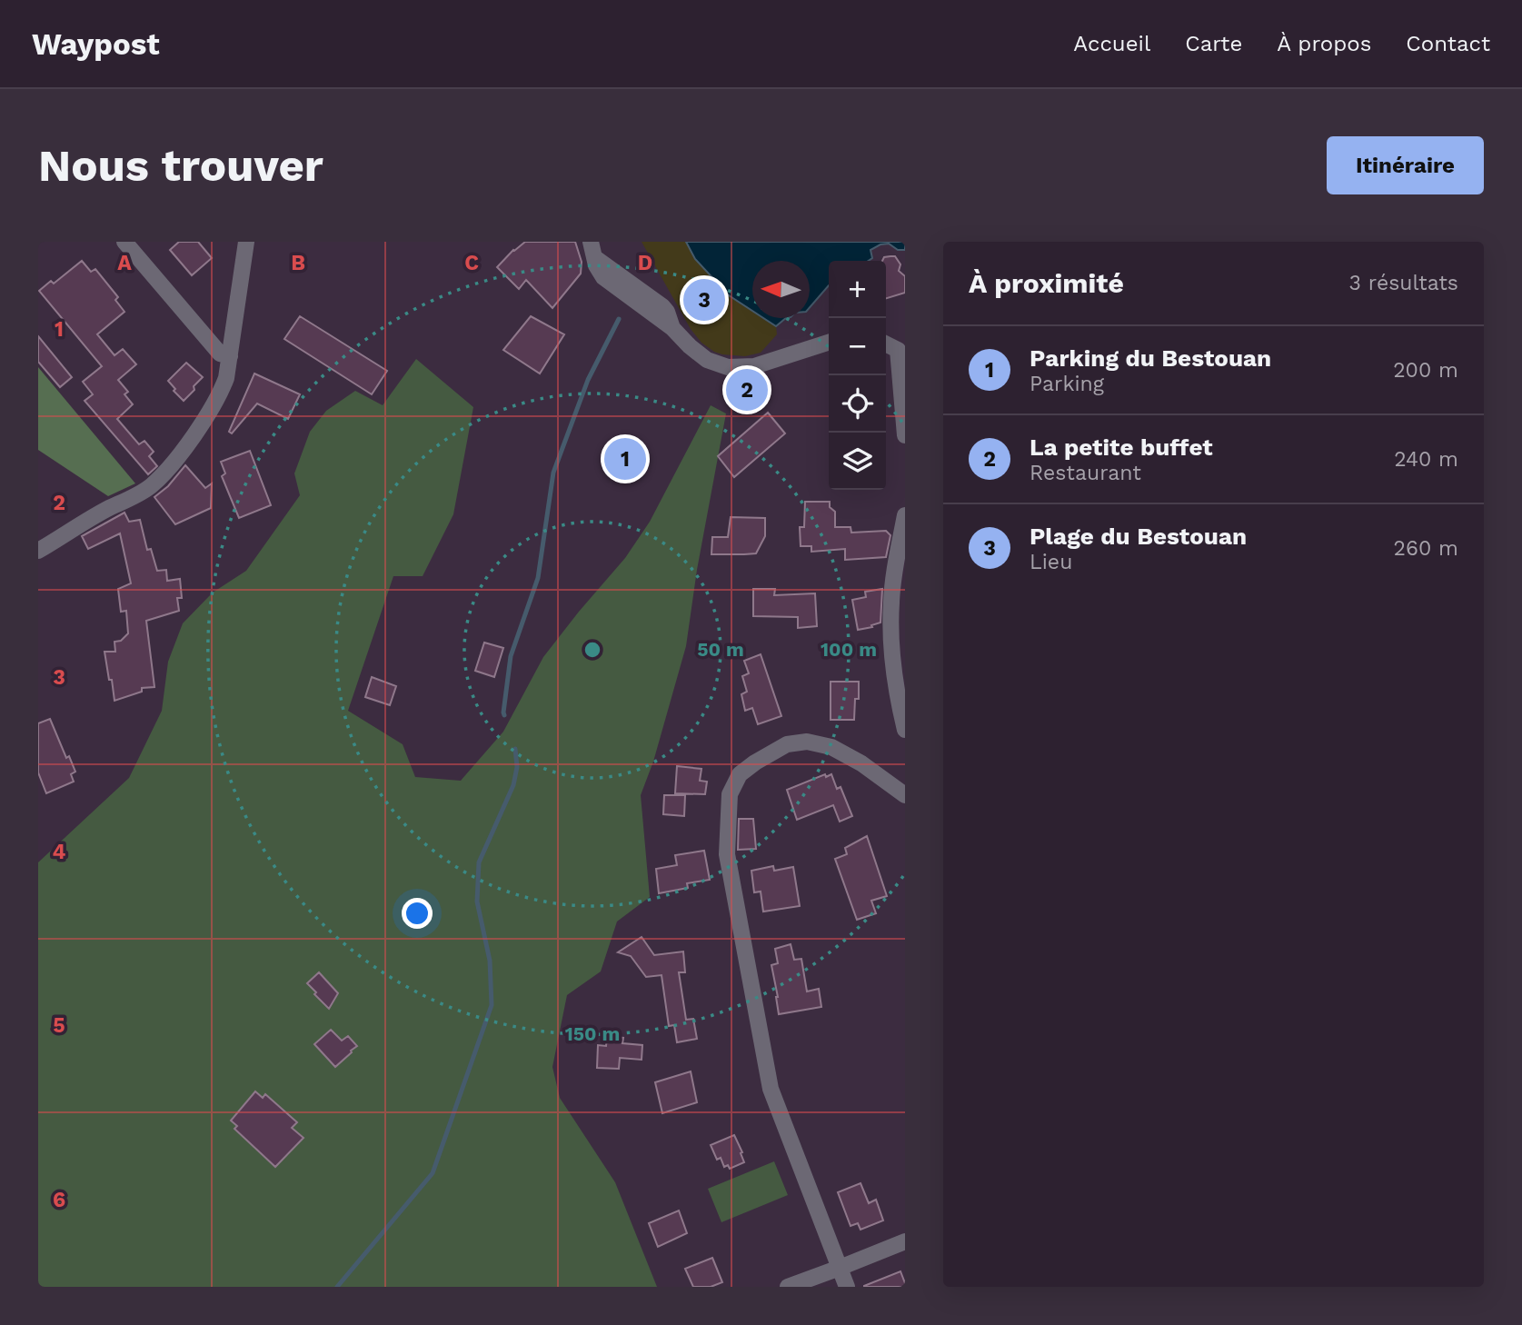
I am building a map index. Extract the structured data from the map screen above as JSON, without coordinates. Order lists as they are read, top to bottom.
{
  "north": "left",
  "page": {
    "header": "Waypost",
    "nav": [
      "Accueil",
      "Carte",
      "À propos",
      "Contact"
    ],
    "buttons": "Itinéraire",
    "title": "Nous trouver",
    "heading": ["À proximité", "3 résultats"],
    "map_buttons": ["+", "−"],
    "pins": ["3", "2", "1"],
    "list": [
      {
        "mark": "1",
        "name": "Parking du Bestouan",
        "note": "Parking",
        "value": "200 m"
      },
      {
        "mark": "2",
        "name": "La petite buffet",
        "note": "Restaurant",
        "value": "240 m"
      },
      {
        "mark": "3",
        "name": "Plage du Bestouan",
        "note": "Lieu",
        "value": "260 m"
      }
    ]
  },
  "grid": {
    "columns": [
      "A",
      "B",
      "C",
      "D"
    ],
    "rows": [
      "1",
      "2",
      "3",
      "4",
      "5",
      "6"
    ]
  },
  "rings": ["50 m", "100 m", "150 m"]
}
